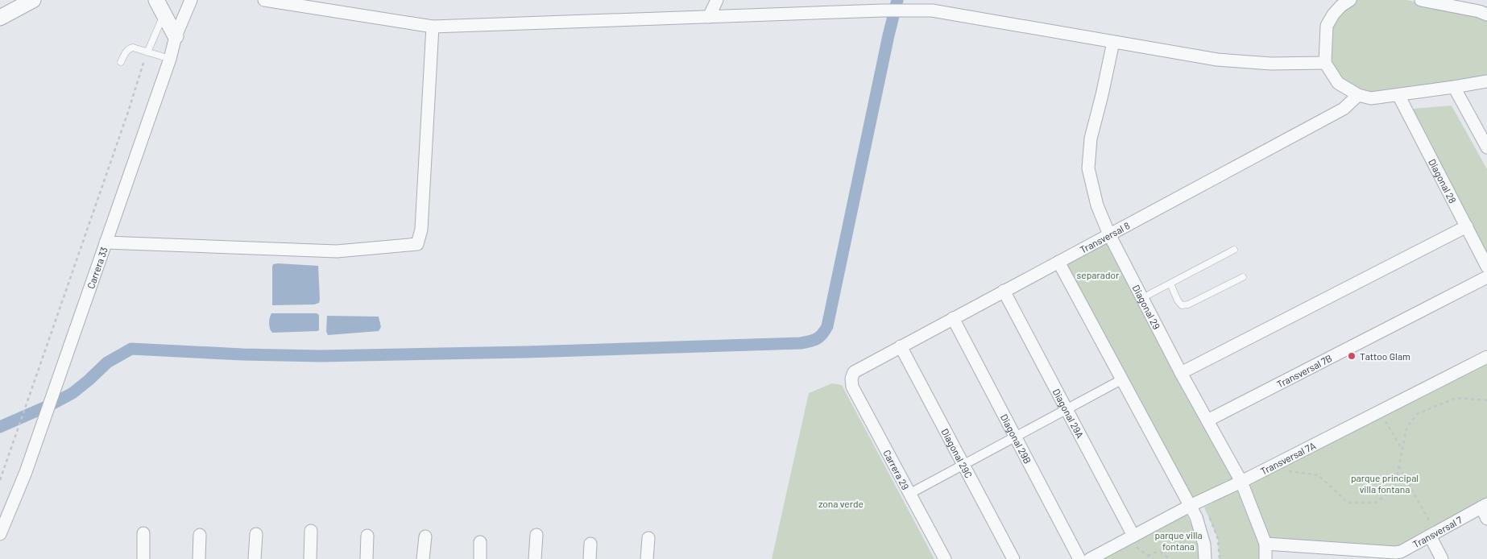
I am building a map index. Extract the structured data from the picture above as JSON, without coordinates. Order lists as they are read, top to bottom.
{
  "streets": {
    "street": [
      "Diagonal 28",
      "Transversal 8",
      "Carrera 33",
      "Diagonal 29",
      "Transversal 7B",
      "Diagonal 29A",
      "Diagonal 29B",
      "Diagonal 29C",
      "Transversal 7A",
      "Carrera 29",
      "Transversal 7"
    ]
  },
  "crossings": [
    ["Transversal 8", "Diagonal 29"],
    ["Transversal 8", "Diagonal 29A"],
    ["Transversal 8", "Diagonal 29B"],
    ["Transversal 8", "Diagonal 29C"],
    ["Transversal 8", "Carrera 29"],
    ["Diagonal 29", "Transversal 7B"],
    ["Diagonal 29", "Transversal 7A"],
    ["Diagonal 29", "Transversal 7"],
    ["Diagonal 29A", "Transversal 7A"]
  ],
  "parks": [
    "separador",
    "parque principal villa fontana",
    "zona verde",
    "parque villa fontana"
  ],
  "places": ["Tattoo Glam"]
}
